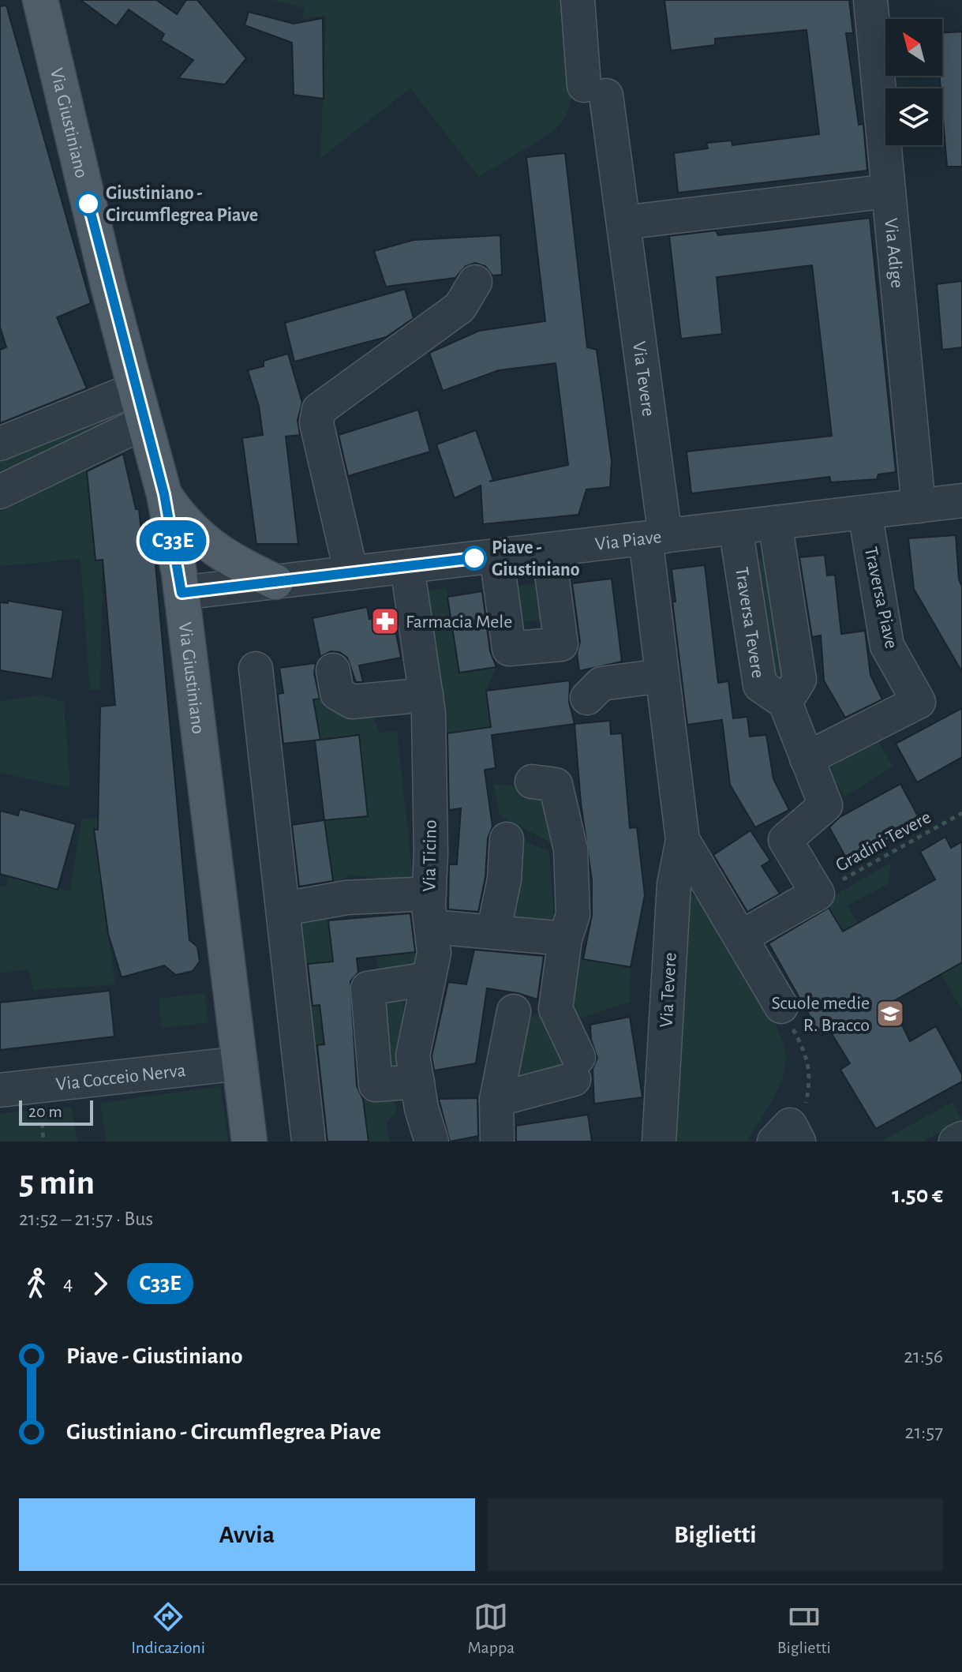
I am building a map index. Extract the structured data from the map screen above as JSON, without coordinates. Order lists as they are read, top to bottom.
{
  "streets": {
    "main road": ["Via Giustiniano"],
    "street": [
      "Via Adige",
      "Via Tevere",
      "Via Piave",
      "Traversa Piave",
      "Traversa Tevere",
      "Via Ticino",
      "Via Cocceio Nerva"
    ],
    "path": ["Gradini Tevere"]
  },
  "crossings": [
    ["Via Giustiniano", "Via Piave"],
    ["Via Giustiniano", "Via Cocceio Nerva"],
    ["Via Adige", "Via Piave"],
    ["Via Tevere", "Via Piave"],
    ["Via Piave", "Traversa Piave"],
    ["Via Piave", "Traversa Tevere"],
    ["Via Piave", "Via Ticino"]
  ],
  "places": {
    "other": ["Giustiniano - Circumflegrea Piave", "Piave - Giustiniano"],
    "pharmacy": ["Farmacia Mele"],
    "school or university": ["Scuole medie R. Bracco"]
  },
  "lines": ["bus line C33E"],
  "scale_bar": "20 m",
  "north": "top left",
  "page": {
    "on_map": "C33E",
    "scale": "20 m",
    "heading": ["5 min", "21:52 – 21:57 · Bus", "1.50 €"],
    "legs": ["4", "C33E"],
    "list": [
      {
        "name": "Piave - Giustiniano",
        "value": "21:56"
      },
      {
        "name": "Giustiniano - Circumflegrea Piave",
        "value": "21:57"
      }
    ],
    "buttons": ["Avvia", "Biglietti"],
    "tabs": ["Indicazioni", "Mappa", "Biglietti"]
  }
}
